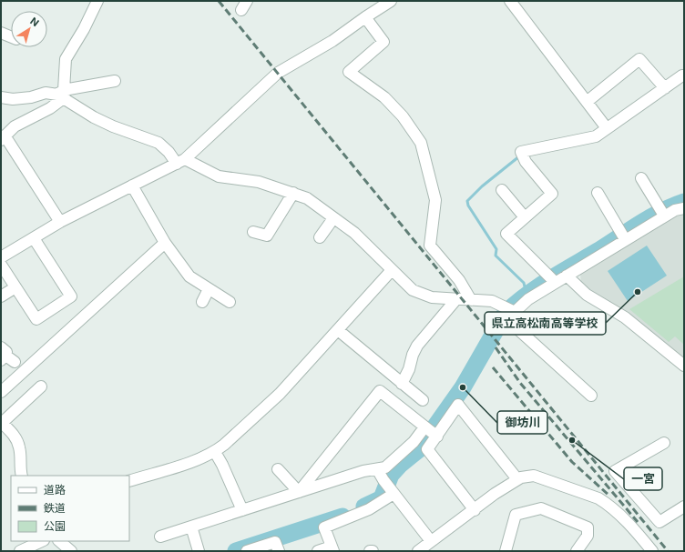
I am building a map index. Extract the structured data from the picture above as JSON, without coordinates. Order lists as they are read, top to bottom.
{
  "places": ["県立高松南高等学校", "御坊川", "一宮"],
  "legend": ["道路", "鉄道", "公園"],
  "north": "top right"
}
